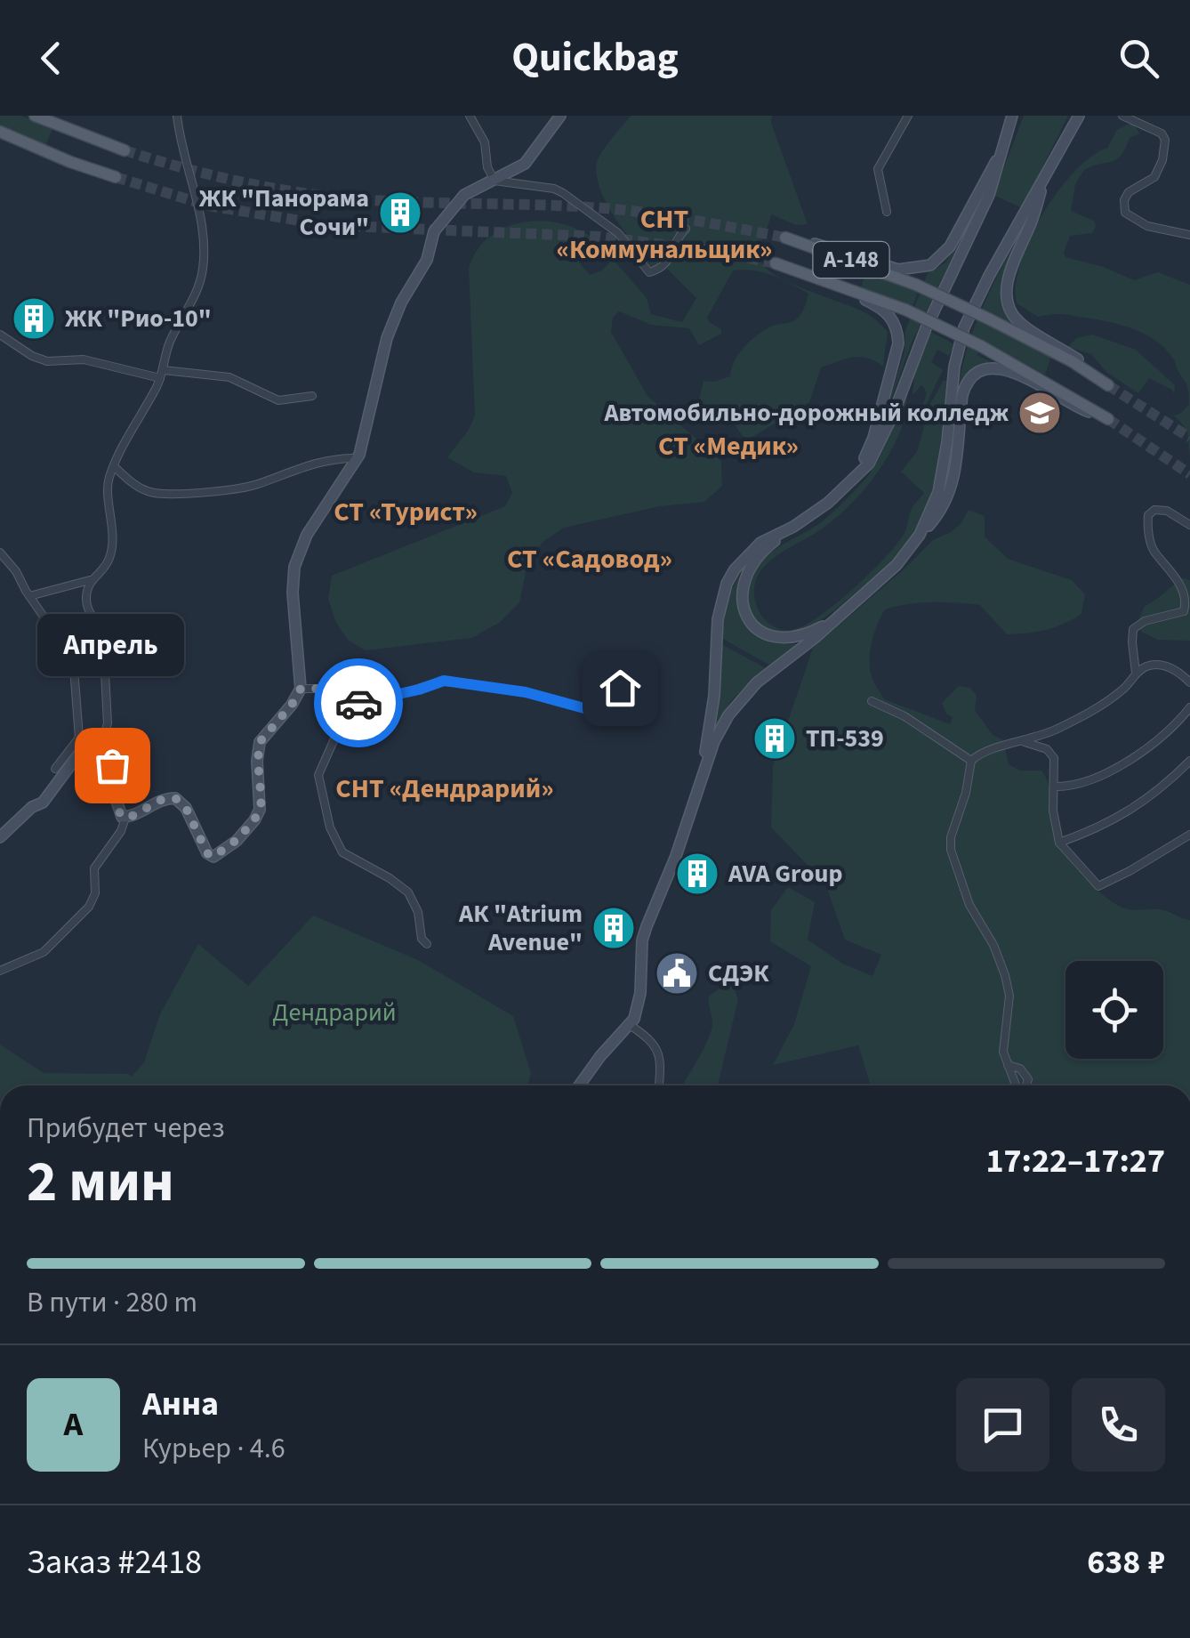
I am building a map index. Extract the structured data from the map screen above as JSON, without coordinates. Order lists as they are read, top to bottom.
{
  "streets": {
    "main road": ["А-148"]
  },
  "districts": [
    "СНТ «Коммунальщик»",
    "СТ «Медик»",
    "СТ «Турист»",
    "СТ «Садовод»",
    "СНТ «Дендрарий»"
  ],
  "parks": ["Дендрарий"],
  "places": {
    "building": [
      "ЖК \"Панорама Сочи\"",
      "ЖК \"Рио-10\"",
      "ТП-539",
      "AVA Group",
      "АК \"Atrium Avenue\""
    ],
    "school or university": ["Автомобильно-дорожный колледж"],
    "other": ["Апрель"],
    "public building": ["СДЭК"]
  },
  "page": {
    "header": "Quickbag",
    "bubble": "Апрель",
    "heading": ["2 мин", "Прибудет через", "17:22–17:27"],
    "panel": [
      "Анна",
      "Курьер · 4.6",
      "Заказ #2418",
      "638 ₽"
    ],
    "bar": "В пути · 280 m",
    "round": "А"
  }
}
